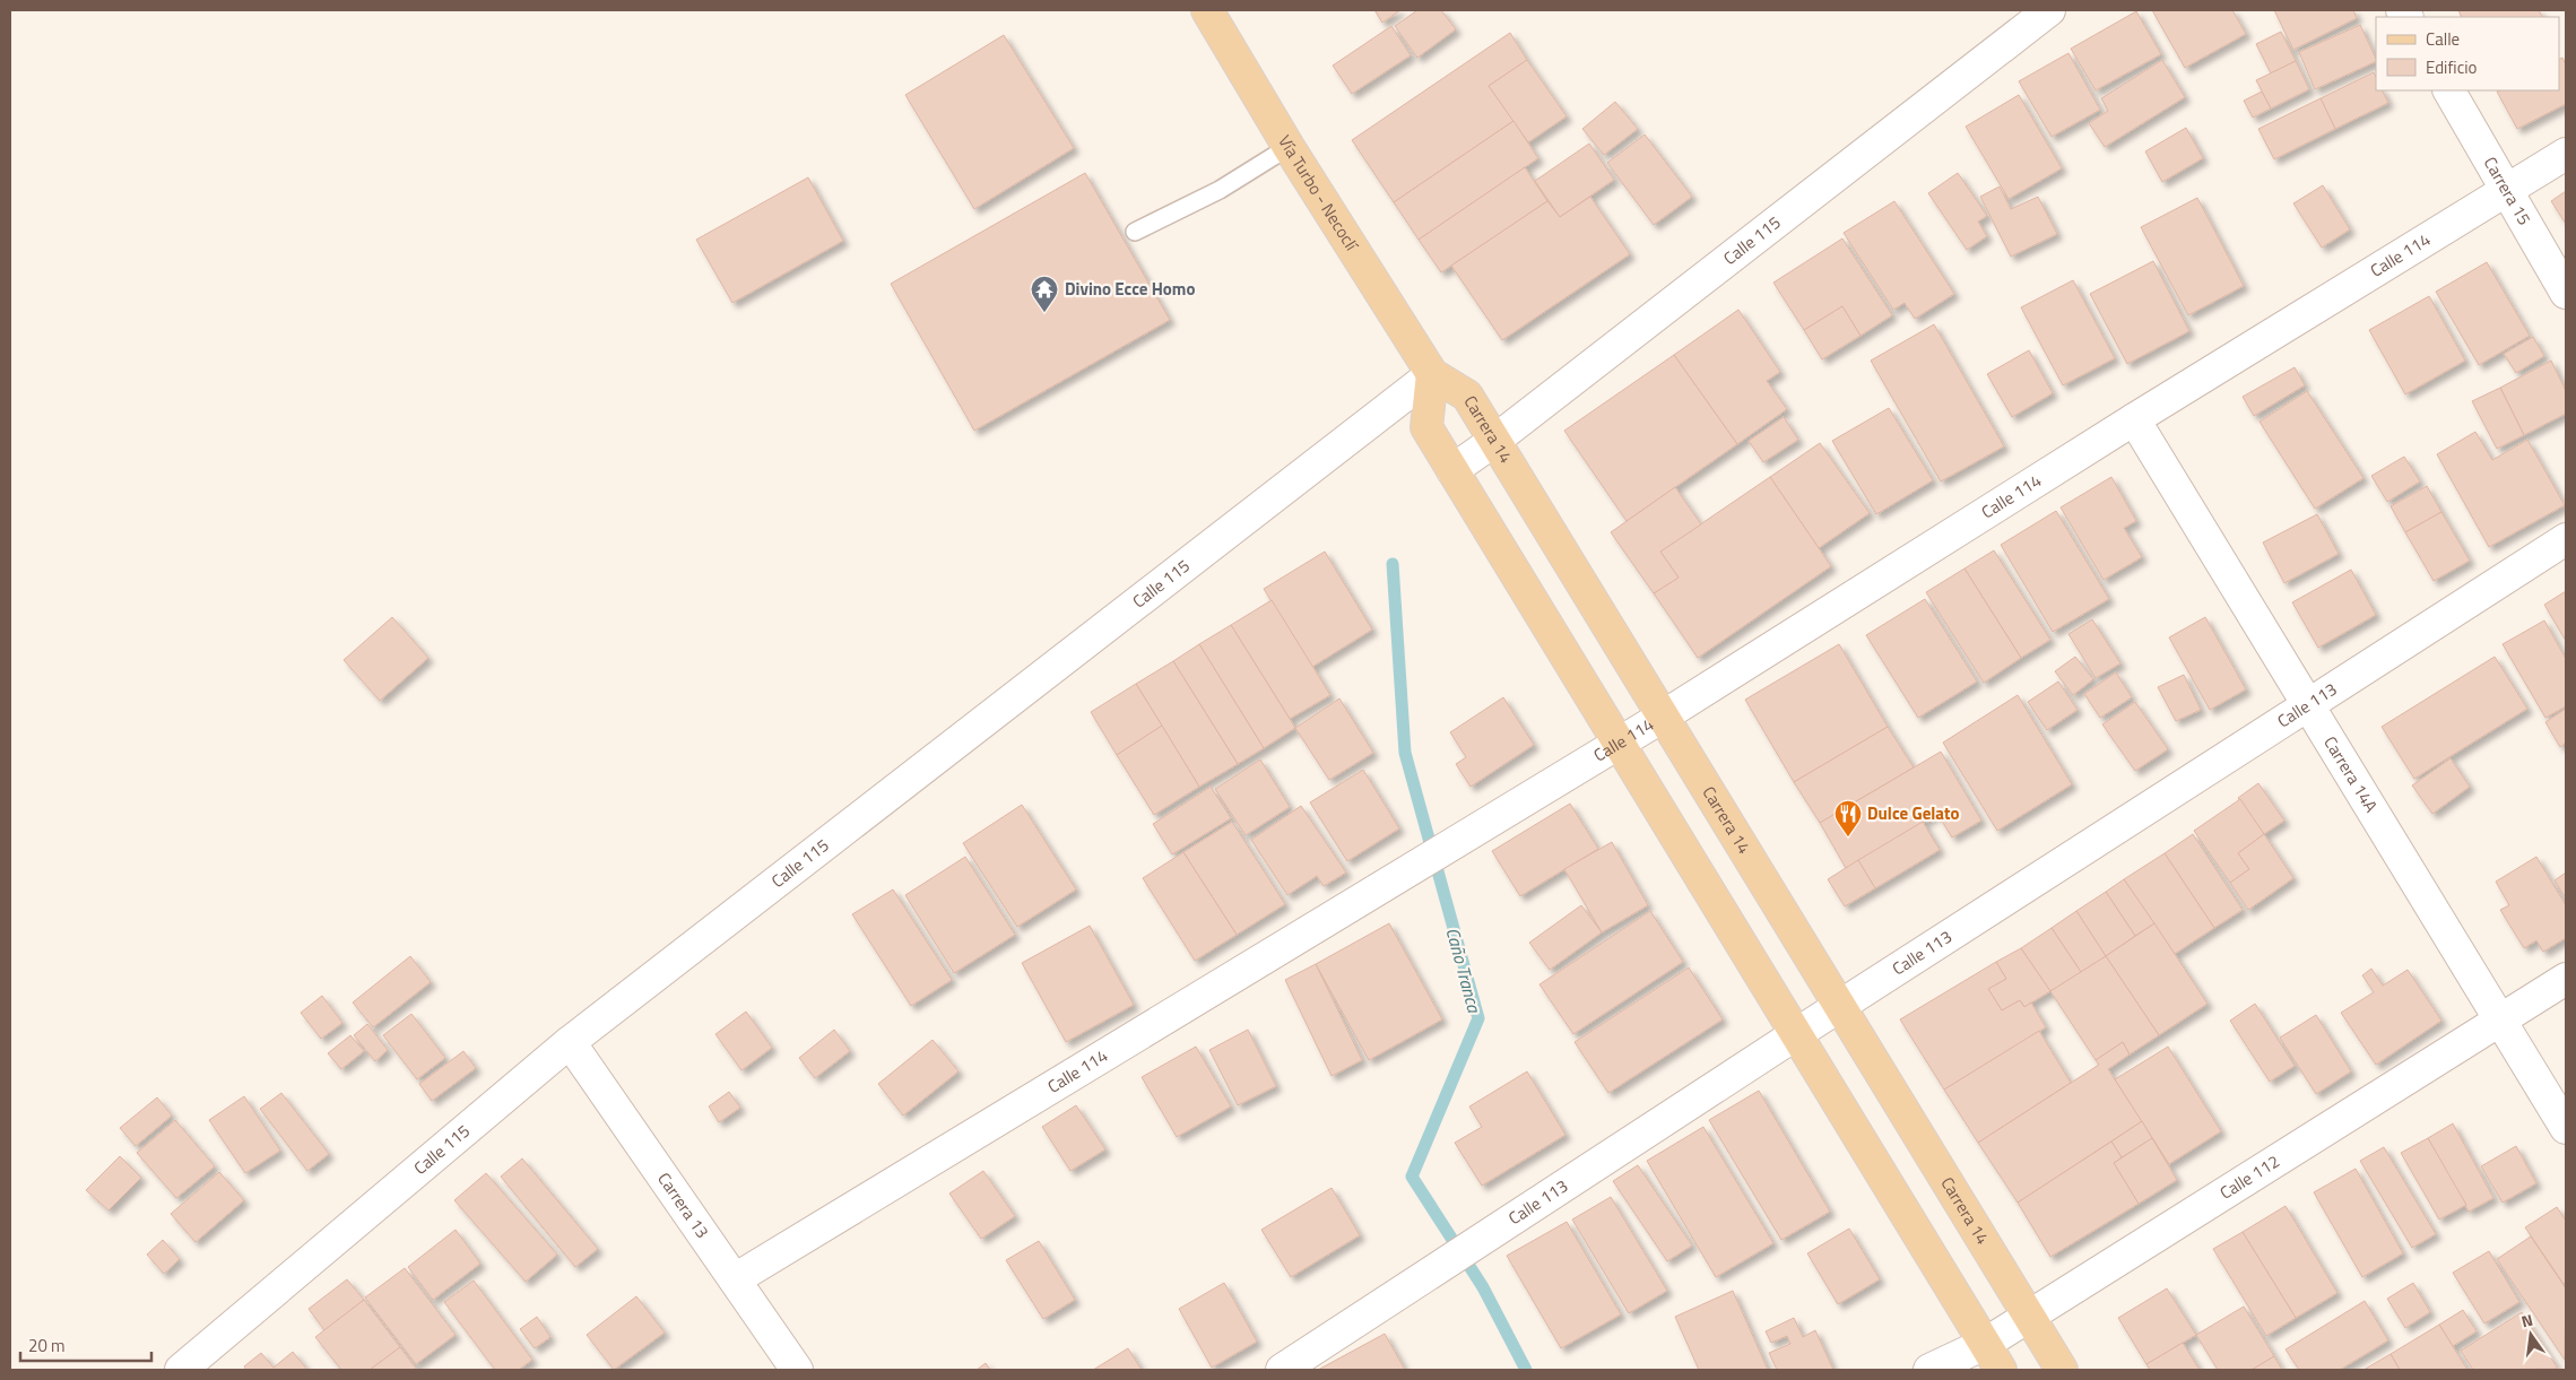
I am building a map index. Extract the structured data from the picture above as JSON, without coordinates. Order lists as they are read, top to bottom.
{
  "streets": {
    "main road": ["Vía Turbo - Necoclí", "Carrera 14"],
    "street": [
      "Carrera 15",
      "Calle 115",
      "Calle 114",
      "Calle 113",
      "Carrera 14A",
      "Calle 112",
      "Carrera 13"
    ]
  },
  "crossings": [
    ["Carrera 15", "Calle 114"],
    ["Vía Turbo - Necoclí", "Calle 115"],
    ["Vía Turbo - Necoclí", "Carrera 14"],
    ["Calle 115", "Carrera 14"],
    ["Calle 115", "Carrera 13"],
    ["Calle 114", "Carrera 14"],
    ["Calle 114", "Carrera 14A"],
    ["Calle 114", "Carrera 13"],
    ["Carrera 14", "Calle 113"],
    ["Carrera 14", "Calle 112"],
    ["Calle 113", "Carrera 14A"],
    ["Carrera 14A", "Calle 112"]
  ],
  "water": ["Caño Tranca"],
  "places": {
    "temple": ["Divino Ecce Homo"],
    "restaurant": ["Dulce Gelato"]
  },
  "legend": ["Calle", "Edificio"],
  "scale_bar": "20 m",
  "north": "top"
}
